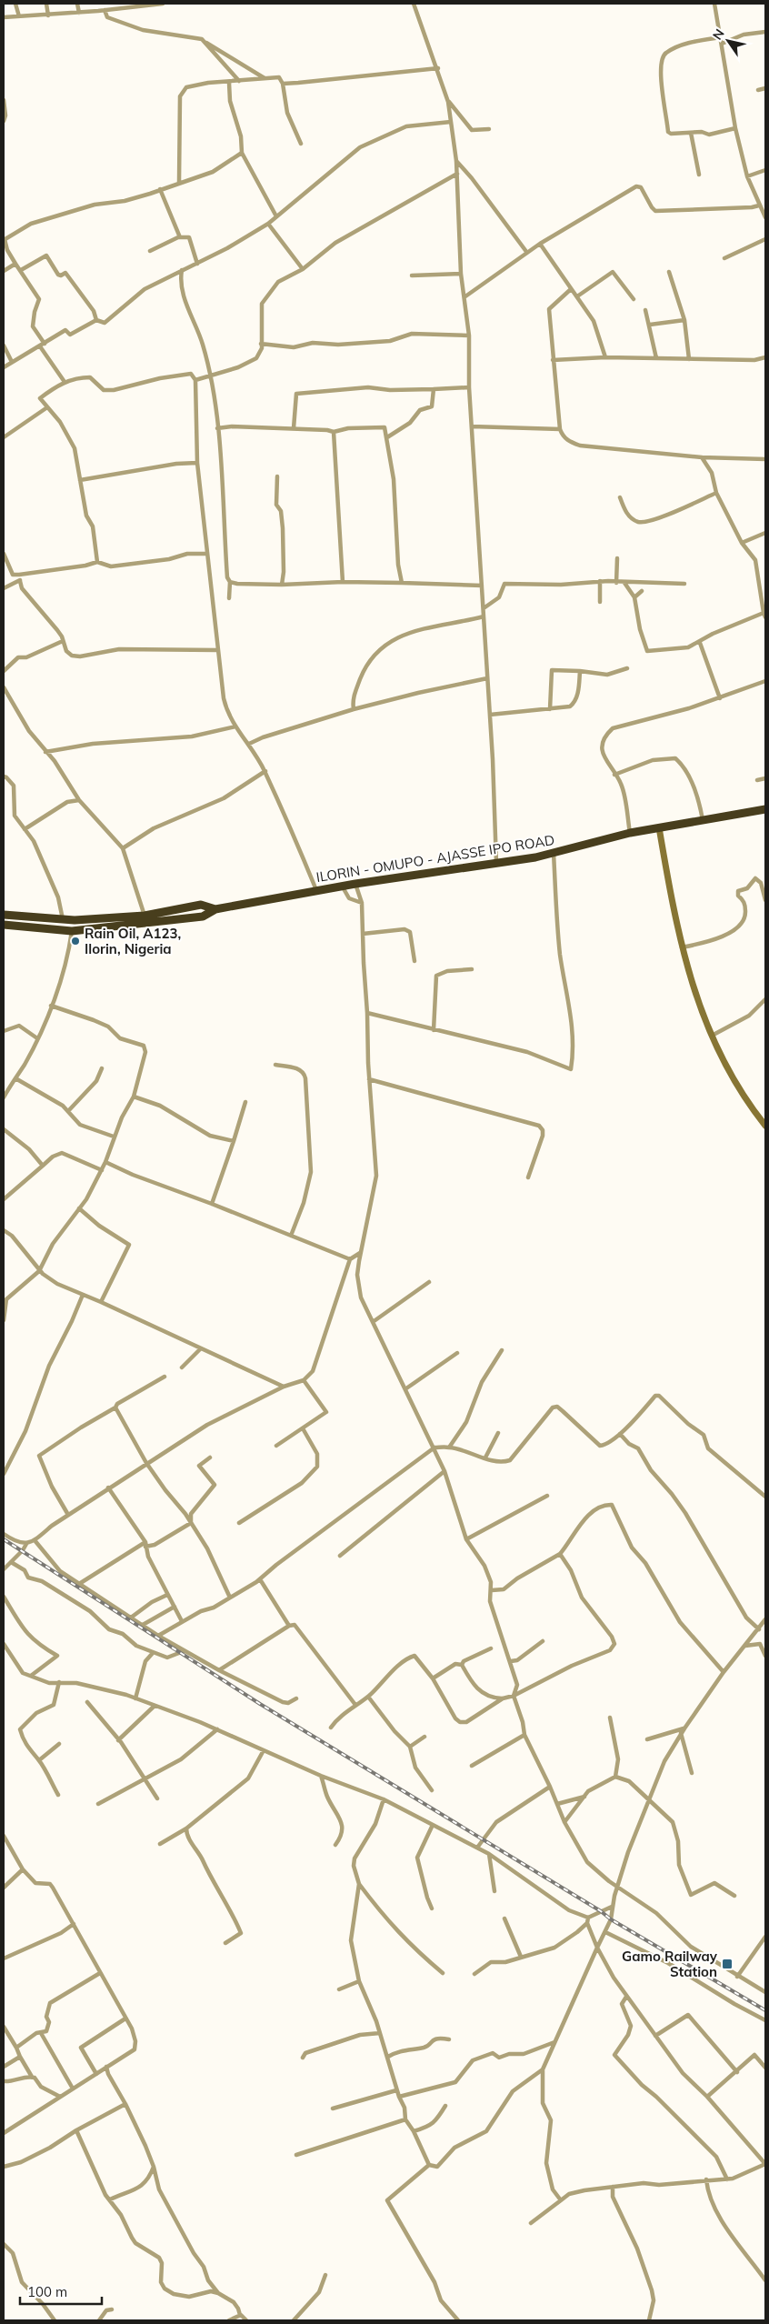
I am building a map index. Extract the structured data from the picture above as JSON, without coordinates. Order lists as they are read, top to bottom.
{
  "streets": {
    "highway": ["ILORIN - OMUPO - AJASSE IPO ROAD"]
  },
  "places": {
    "other": ["Rain Oil, A123, Ilorin, Nigeria"],
    "transit": ["Gamo Railway Station"]
  },
  "scale_bar": "100 m",
  "north": "top left"
}
